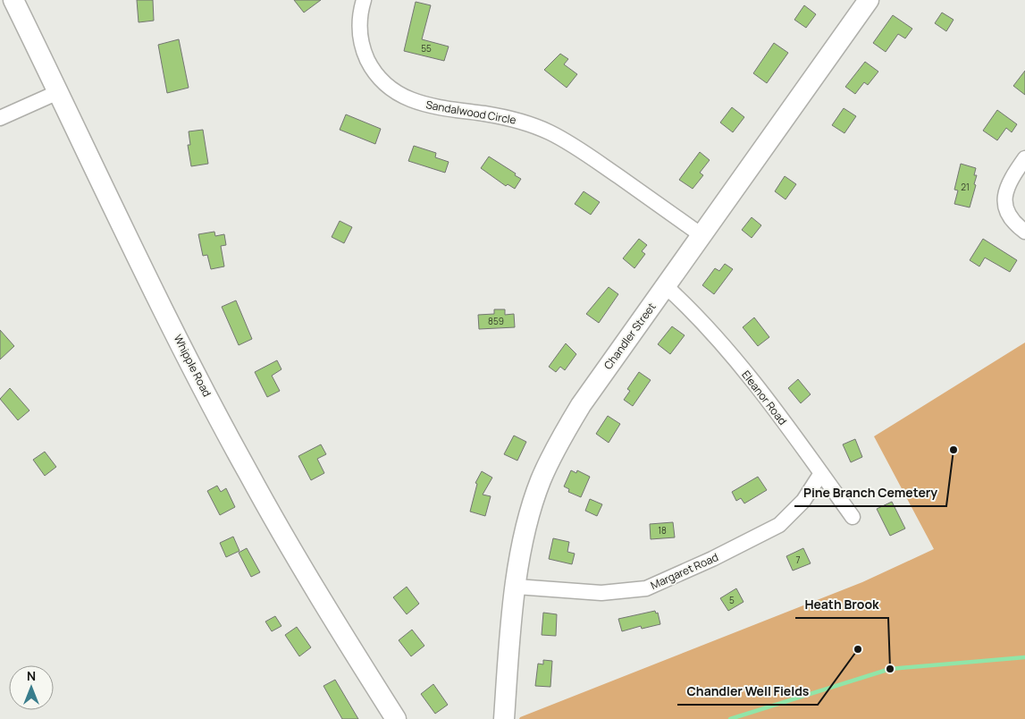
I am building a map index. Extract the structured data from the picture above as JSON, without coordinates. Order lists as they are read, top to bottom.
{
  "streets": {
    "main road": ["Chandler Street", "Whipple Road"],
    "street": ["Sandalwood Circle", "Eleanor Road", "Margaret Road"]
  },
  "crossings": [
    ["Sandalwood Circle", "Chandler Street"],
    ["Chandler Street", "Eleanor Road"],
    ["Chandler Street", "Margaret Road"],
    ["Eleanor Road", "Margaret Road"]
  ],
  "places": ["Pine Branch Cemetery", "Chandler Well Fields", "Heath Brook"],
  "house_numbers": [
    "55",
    "21",
    "859",
    "18",
    "7",
    "5"
  ],
  "north": "top"
}
